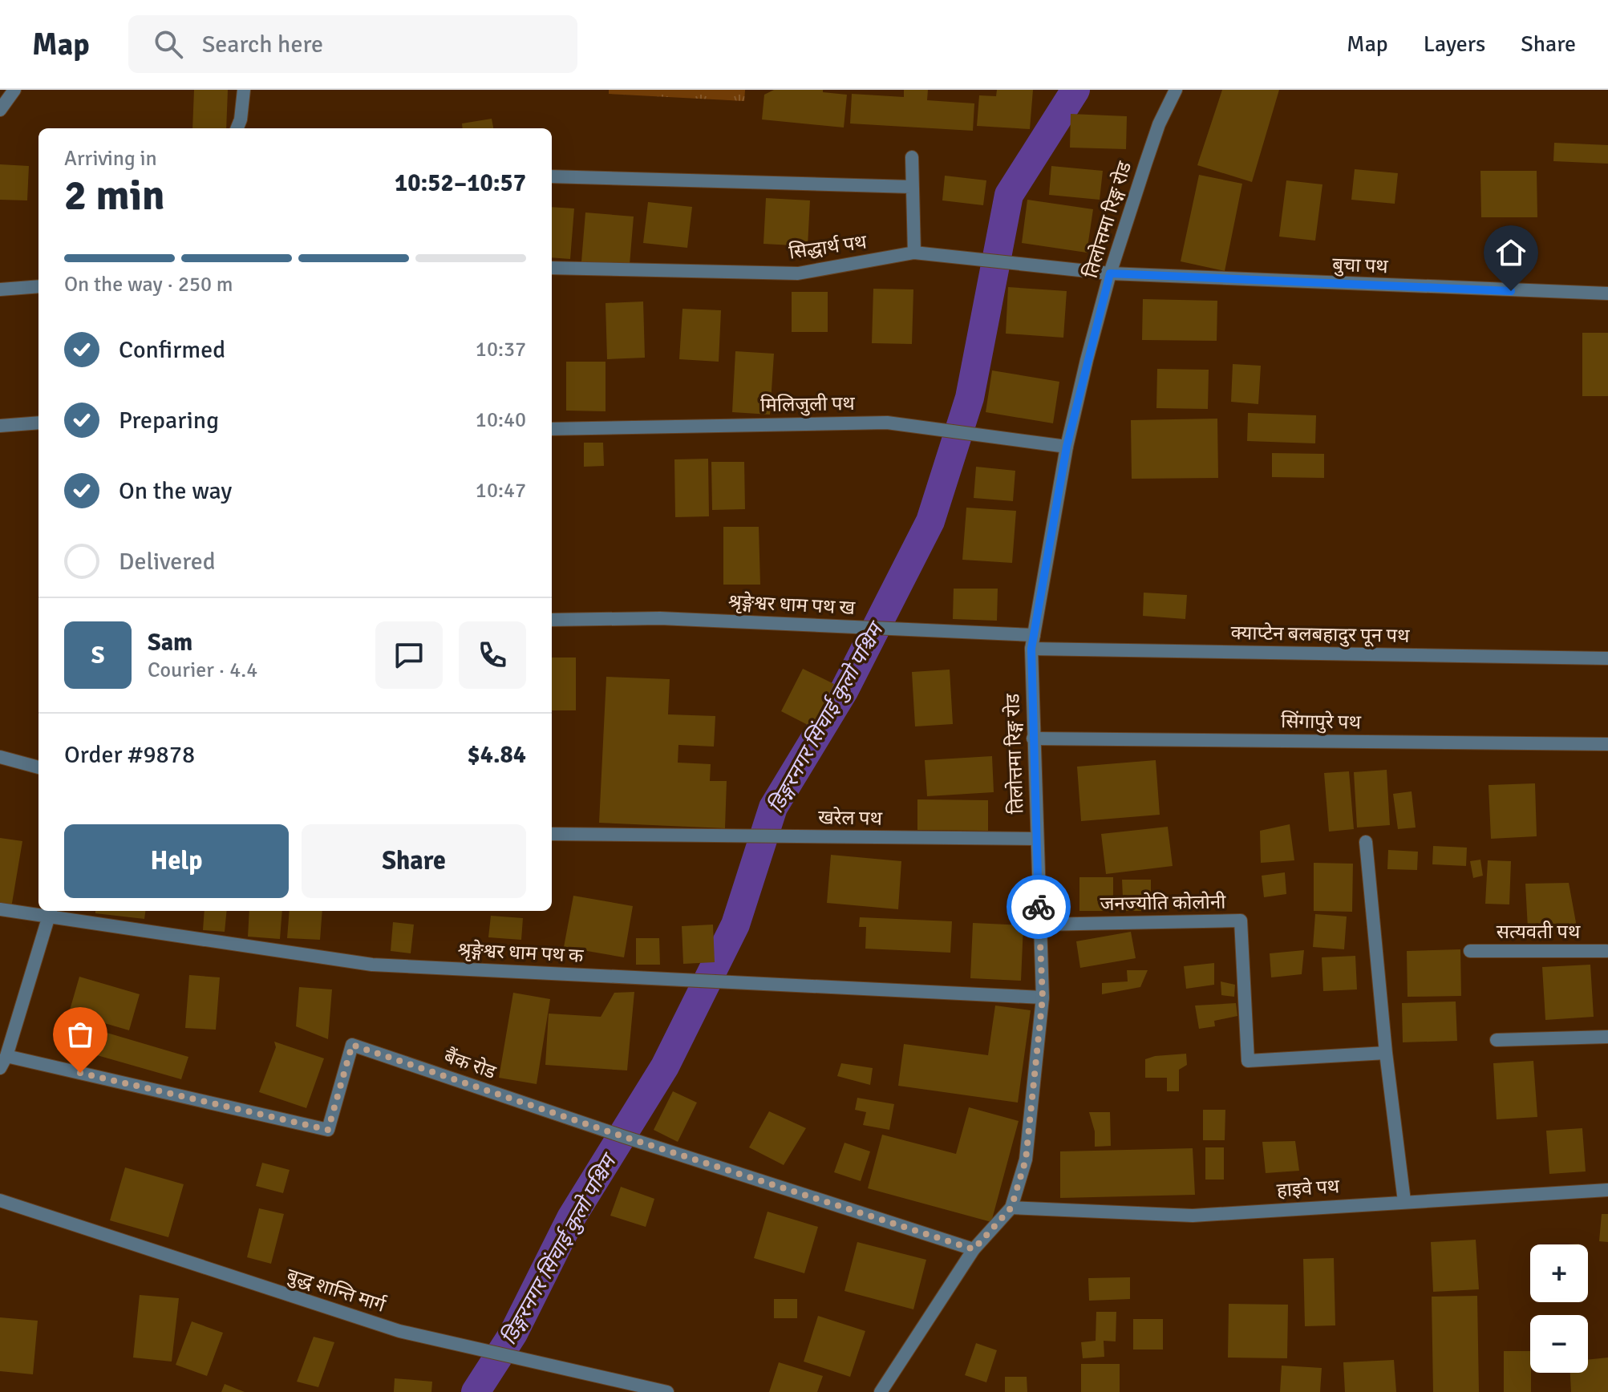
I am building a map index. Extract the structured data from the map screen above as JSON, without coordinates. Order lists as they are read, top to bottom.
{
  "streets": {
    "street": [
      "तिलोत्तमा रिङ्ग रोड",
      "सिद्धार्थ पथ",
      "बुचा पथ",
      "मिलिजुली पथ",
      "श्रृङ्गेश्वर धाम पथ ख",
      "क्याप्टेन बलबहादुर पून पथ",
      "सिंगापुरे पथ",
      "खरेल पथ",
      "जनज्योति कोलोनी",
      "सत्यवती पथ",
      "श्रृङ्गेश्वर धाम पथ क",
      "बैंक रोड",
      "हाइवे पथ",
      "बुद्ध शान्ति मार्ग"
    ]
  },
  "crossings": [
    ["तिलोत्तमा रिङ्ग रोड", "सिद्धार्थ पथ"],
    ["तिलोत्तमा रिङ्ग रोड", "बुचा पथ"],
    ["तिलोत्तमा रिङ्ग रोड", "मिलिजुली पथ"],
    ["तिलोत्तमा रिङ्ग रोड", "श्रृङ्गेश्वर धाम पथ ख"],
    ["तिलोत्तमा रिङ्ग रोड", "क्याप्टेन बलबहादुर पून पथ"],
    ["तिलोत्तमा रिङ्ग रोड", "सिंगापुरे पथ"],
    ["तिलोत्तमा रिङ्ग रोड", "खरेल पथ"],
    ["तिलोत्तमा रिङ्ग रोड", "जनज्योति कोलोनी"],
    ["तिलोत्तमा रिङ्ग रोड", "श्रृङ्गेश्वर धाम पथ क"],
    ["तिलोत्तमा रिङ्ग रोड", "बैंक रोड"],
    ["तिलोत्तमा रिङ्ग रोड", "हाइवे पथ"],
    ["सिद्धार्थ पथ", "बुचा पथ"],
    ["श्रृङ्गेश्वर धाम पथ ख", "क्याप्टेन बलबहादुर पून पथ"]
  ],
  "water": ["डिङ्गरनगर सिंचाई कुलो पश्चिम"],
  "page": {
    "header": "Map",
    "search": "Search here",
    "nav": ["Map", "Layers", "Share"],
    "heading": ["2 min", "Arriving in", "10:52–10:57"],
    "panel": [
      "Sam",
      "Courier · 4.4",
      "Order #9878",
      "$4.84"
    ],
    "bar": "On the way · 250 m",
    "list": [
      ["Confirmed", "10:37"],
      ["Preparing", "10:40"],
      ["On the way", "10:47"],
      "Delivered"
    ],
    "round": "S",
    "buttons": ["Help", "Share"],
    "map_buttons": ["+", "−"]
  }
}
